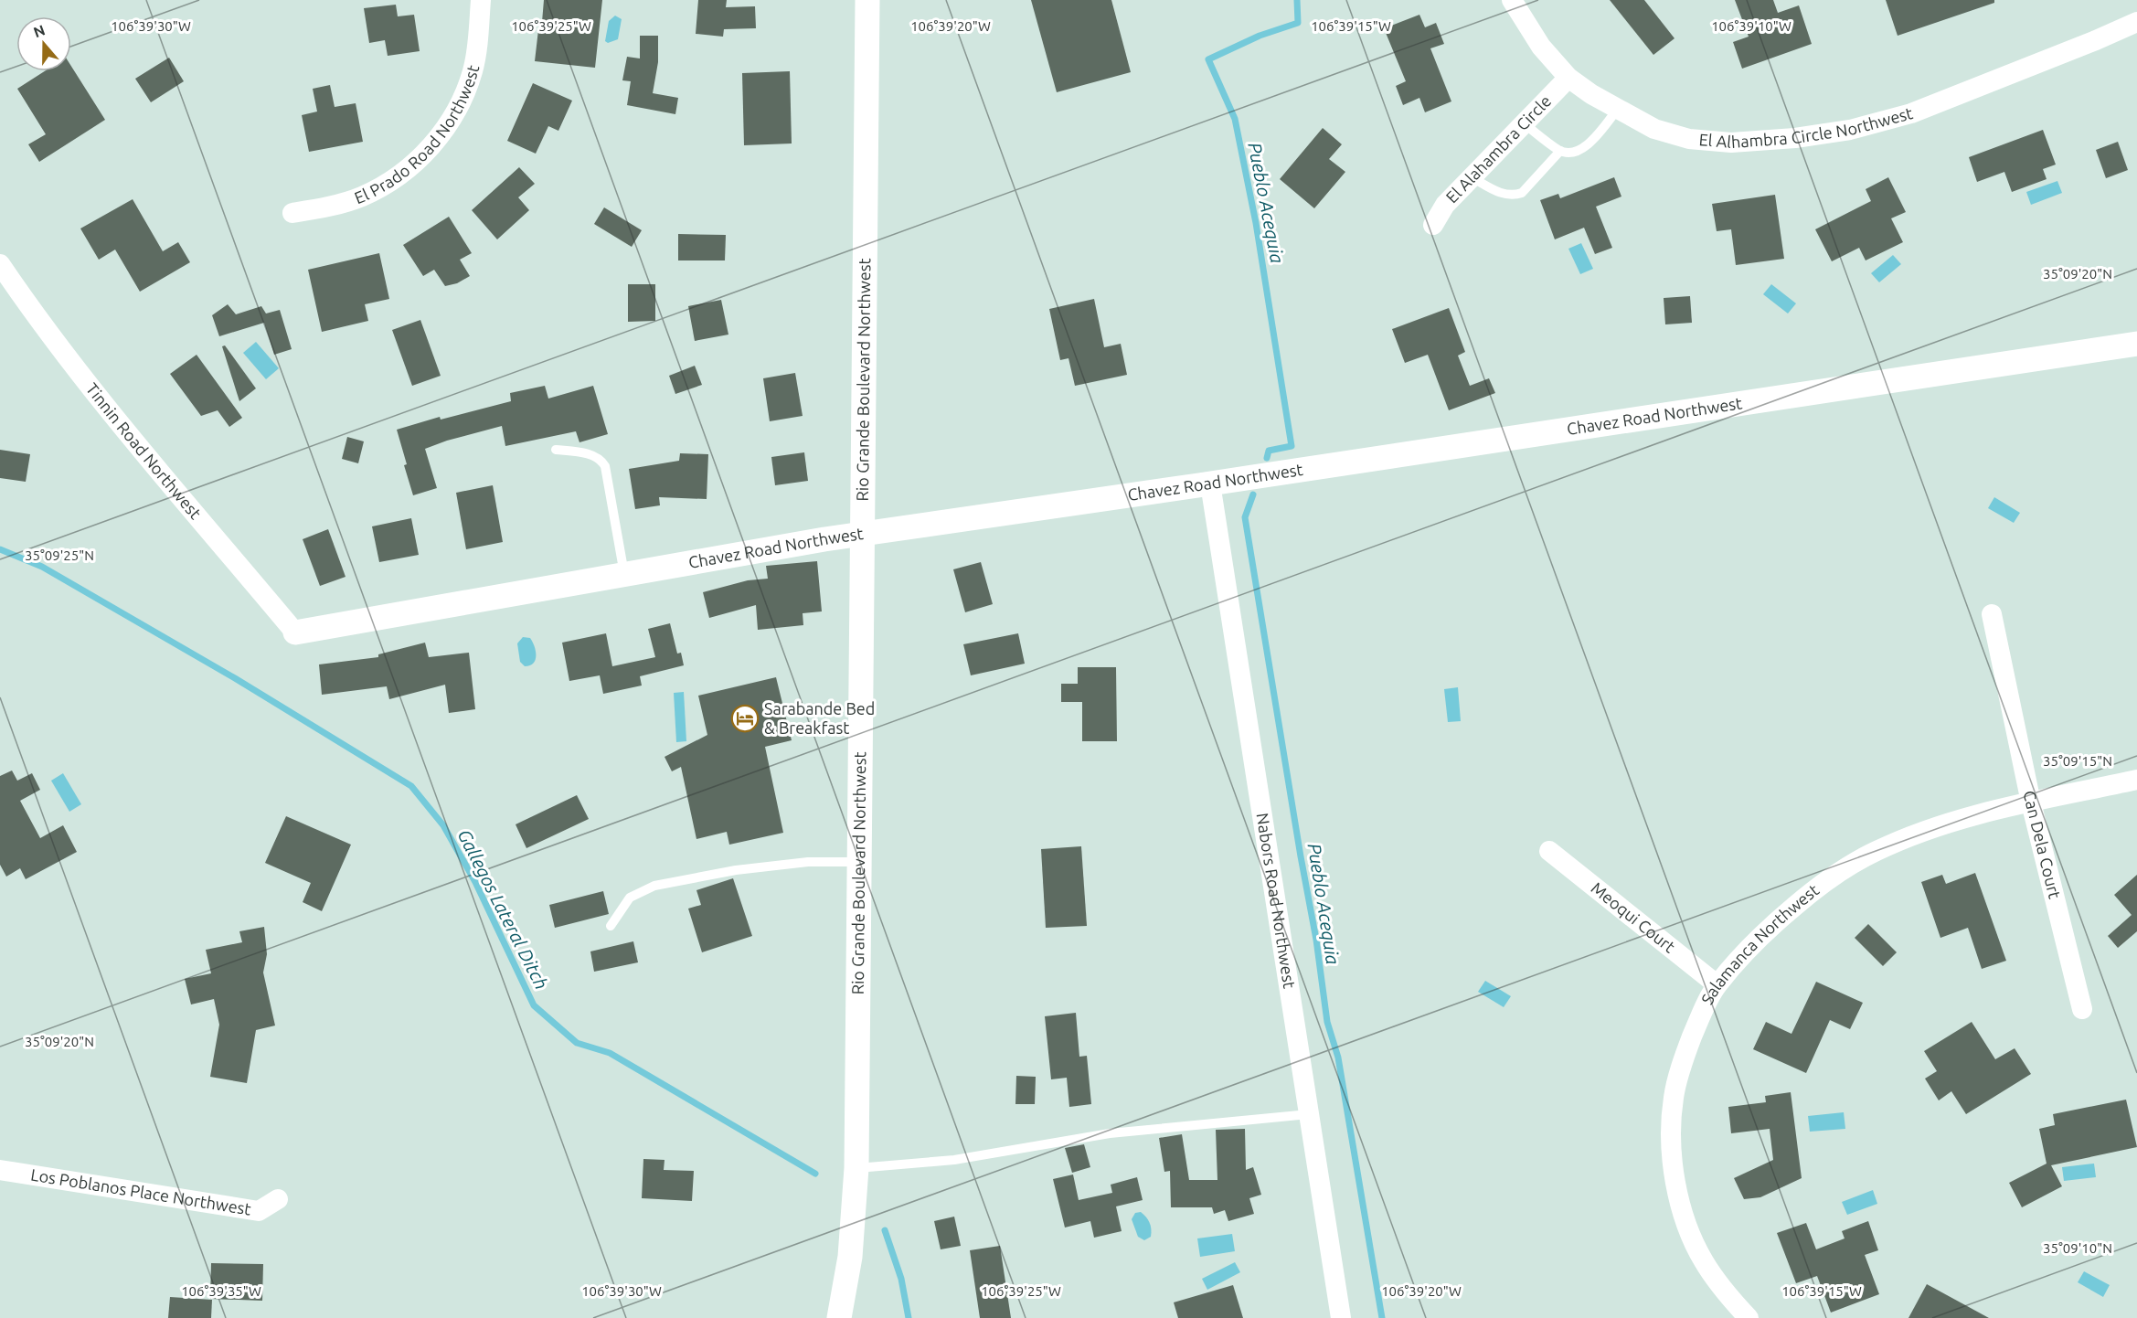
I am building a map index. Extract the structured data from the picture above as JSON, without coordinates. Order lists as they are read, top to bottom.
{
  "streets": {
    "street": [
      "El Alhambra Circle Northwest",
      "El Prado Road Northwest",
      "El Alahambra Circle",
      "Rio Grande Boulevard Northwest",
      "Chavez Road Northwest",
      "Tinnin Road Northwest",
      "Can Dela Court",
      "Nabors Road Northwest",
      "Meoqui Court",
      "Salamanca Northwest",
      "Los Poblanos Place Northwest"
    ]
  },
  "crossings": [
    ["El Alhambra Circle Northwest", "El Alahambra Circle"],
    ["Rio Grande Boulevard Northwest", "Chavez Road Northwest"],
    ["Chavez Road Northwest", "Tinnin Road Northwest"],
    ["Chavez Road Northwest", "Nabors Road Northwest"],
    ["Can Dela Court", "Salamanca Northwest"],
    ["Meoqui Court", "Salamanca Northwest"]
  ],
  "water": ["Pueblo Acequia", "Gallegos Lateral Ditch"],
  "places": {
    "hotel": ["Sarabande Bed & Breakfast"]
  },
  "north": "top",
  "coordinates": [
    "106°39'30\"W",
    "106°39'25\"W",
    "106°39'20\"W",
    "106°39'15\"W",
    "106°39'10\"W",
    "35°09'20\"N",
    "35°09'25\"N",
    "35°09'15\"N",
    "35°09'10\"N",
    "106°39'35\"W"
  ]
}
